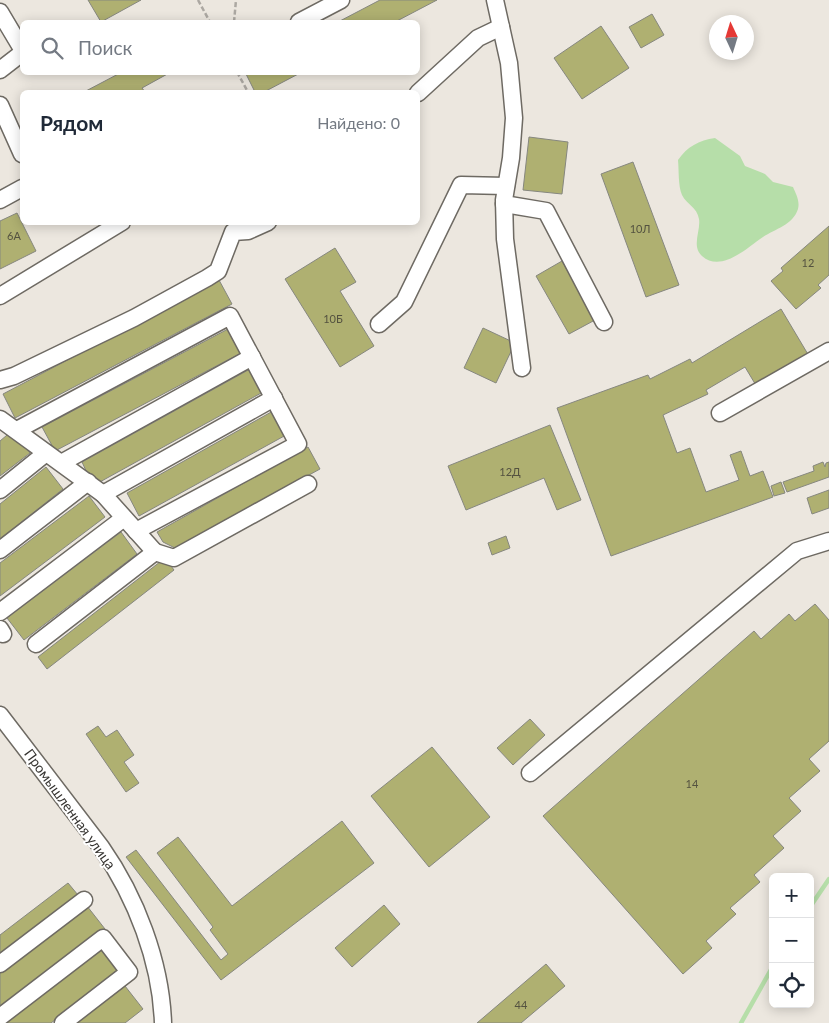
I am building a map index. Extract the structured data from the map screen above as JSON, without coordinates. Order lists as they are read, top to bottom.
{
  "streets": {
    "street": ["Промышленная улица"]
  },
  "house_numbers": [
    "10Л",
    "6А",
    "12",
    "10Б",
    "12Д",
    "14",
    "44"
  ],
  "north": "top",
  "page": {
    "search": "Поиск",
    "heading": ["Рядом", "Найдено: 0"],
    "map_buttons": ["+", "−"]
  }
}
